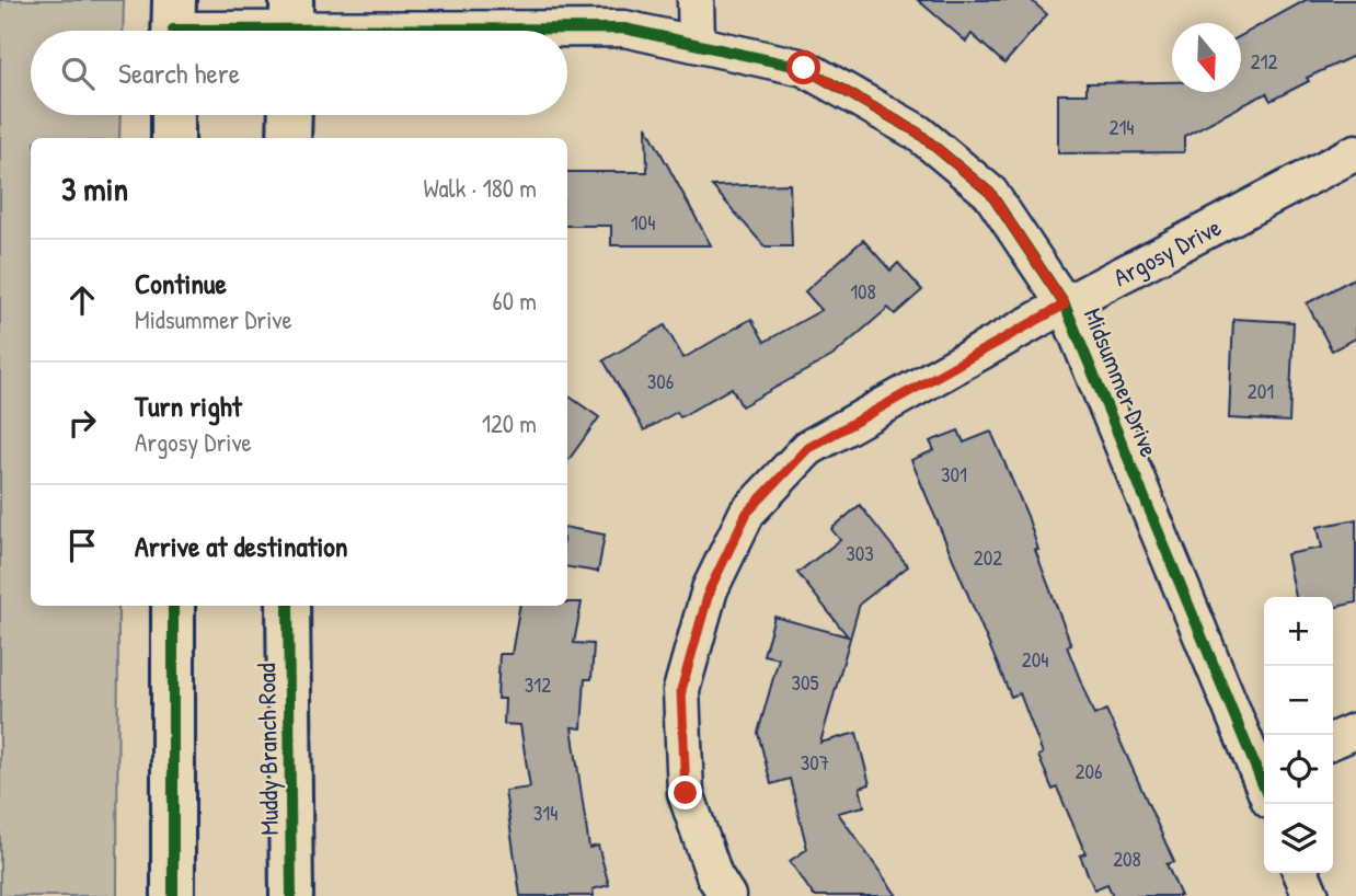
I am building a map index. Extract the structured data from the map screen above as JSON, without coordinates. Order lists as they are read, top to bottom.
{
  "streets": {
    "main road": ["Muddy Branch Road"],
    "street": ["Argosy Drive", "Midsummer Drive"]
  },
  "crossings": [
    ["Argosy Drive", "Midsummer Drive"]
  ],
  "house_numbers": [
    "212",
    "214",
    "104",
    "108",
    "306",
    "201",
    "301",
    "303",
    "202",
    "204",
    "305",
    "312",
    "307",
    "206",
    "314",
    "208"
  ],
  "north": "bottom",
  "page": {
    "search": "Search here",
    "heading": ["3 min", "Walk · 180 m"],
    "list": [
      ["Continue", "Midsummer Drive", "60 m"],
      ["Turn right", "Argosy Drive", "120 m"],
      "Arrive at destination"
    ],
    "map_buttons": ["+", "−"]
  }
}
